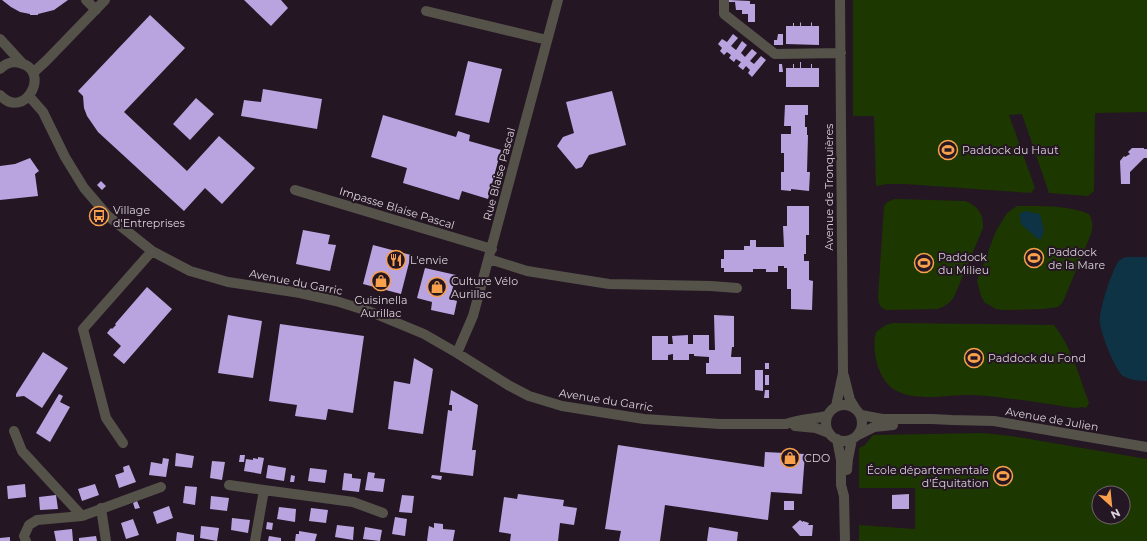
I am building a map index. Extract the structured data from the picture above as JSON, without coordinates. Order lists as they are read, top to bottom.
{
  "streets": {
    "street": [
      "Rue Blaise Pascal",
      "Avenue de Tronquières",
      "Impasse Blaise Pascal",
      "Avenue du Garric",
      "Avenue de Julien"
    ]
  },
  "crossings": [
    ["Rue Blaise Pascal", "Impasse Blaise Pascal"],
    ["Rue Blaise Pascal", "Avenue du Garric"],
    ["Avenue de Tronquières", "Avenue du Garric"],
    ["Avenue de Tronquières", "Avenue de Julien"],
    ["Avenue du Garric", "Avenue de Julien"]
  ],
  "places": {
    "sports": [
      "Paddock du Haut",
      "Paddock de la Mare",
      "Paddock du Milieu",
      "Paddock du Fond",
      "École départementale d'Équitation"
    ],
    "bus stop": ["Village d'Entreprises"],
    "restaurant": ["L'envie"],
    "shop": ["Cuisinella Aurillac", "Culture Vélo Aurillac", "CDO"]
  },
  "north": "bottom right"
}
